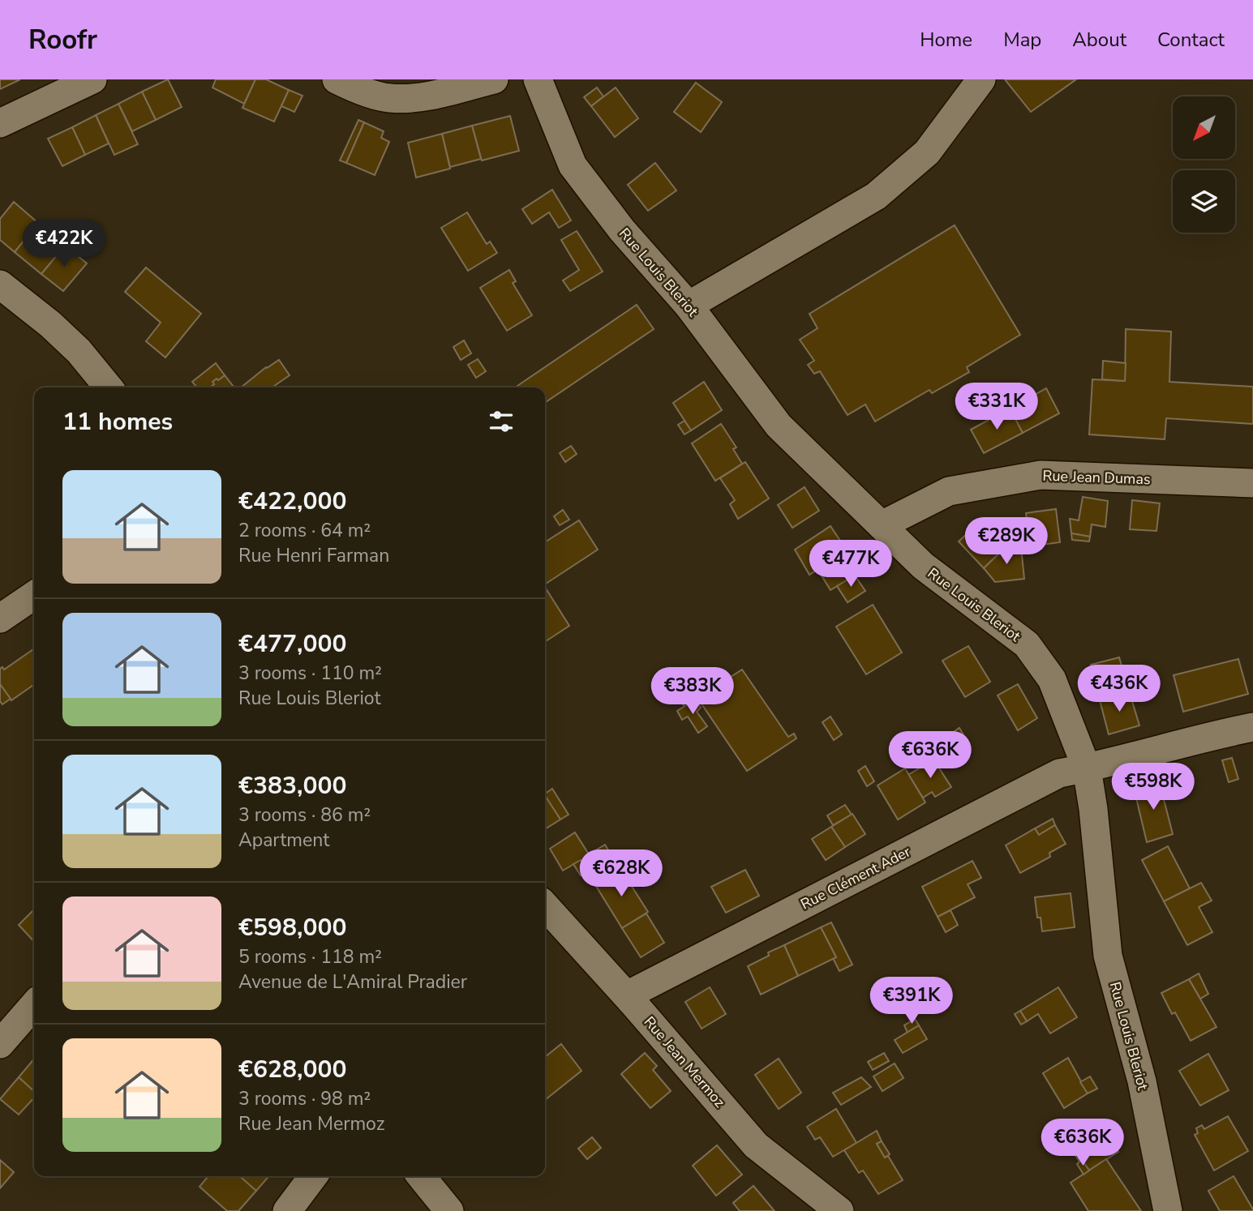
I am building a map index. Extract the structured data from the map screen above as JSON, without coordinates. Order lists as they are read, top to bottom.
{
  "streets": {
    "street": [
      "Rue Louis Bleriot",
      "Rue Jean Dumas",
      "Rue Clément Ader",
      "Rue Jean Mermoz"
    ]
  },
  "crossings": [
    ["Rue Louis Bleriot", "Rue Jean Dumas"],
    ["Rue Louis Bleriot", "Rue Clément Ader"],
    ["Rue Clément Ader", "Rue Jean Mermoz"]
  ],
  "north": "bottom left",
  "page": {
    "header": "Roofr",
    "nav": [
      "Home",
      "Map",
      "About",
      "Contact"
    ],
    "price": [
      "€422K",
      "€331K",
      "€289K",
      "€477K",
      "€436K",
      "€383K",
      "€636K",
      "€598K",
      "€628K",
      "€391K",
      "€636K"
    ],
    "heading": "11 homes",
    "list": [
      {
        "name": "€422,000",
        "note": "2 rooms · 64 m² · Rue Henri Farman"
      },
      {
        "name": "€477,000",
        "note": "3 rooms · 110 m² · Rue Louis Bleriot"
      },
      {
        "name": "€383,000",
        "note": "3 rooms · 86 m² · Apartment"
      },
      {
        "name": "€598,000",
        "note": "5 rooms · 118 m² · Avenue de L'Amiral Pradier"
      },
      {
        "name": "€628,000",
        "note": "3 rooms · 98 m² · Rue Jean Mermoz"
      }
    ]
  }
}
